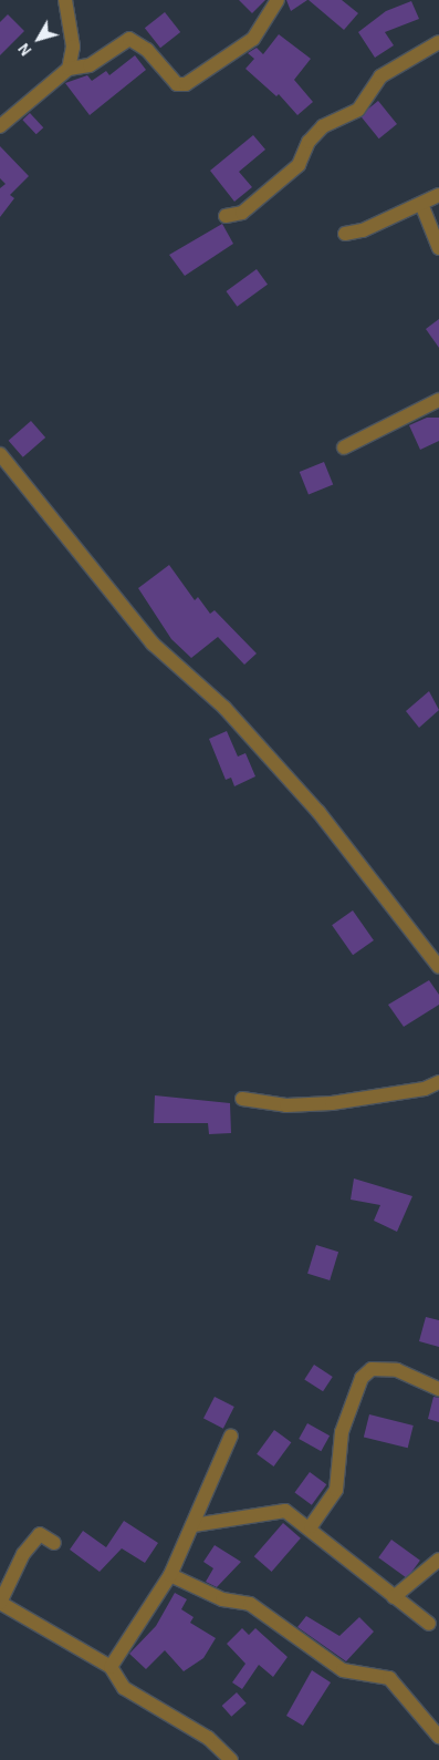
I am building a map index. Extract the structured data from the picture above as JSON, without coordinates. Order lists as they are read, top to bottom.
{
  "north": "bottom left"
}
